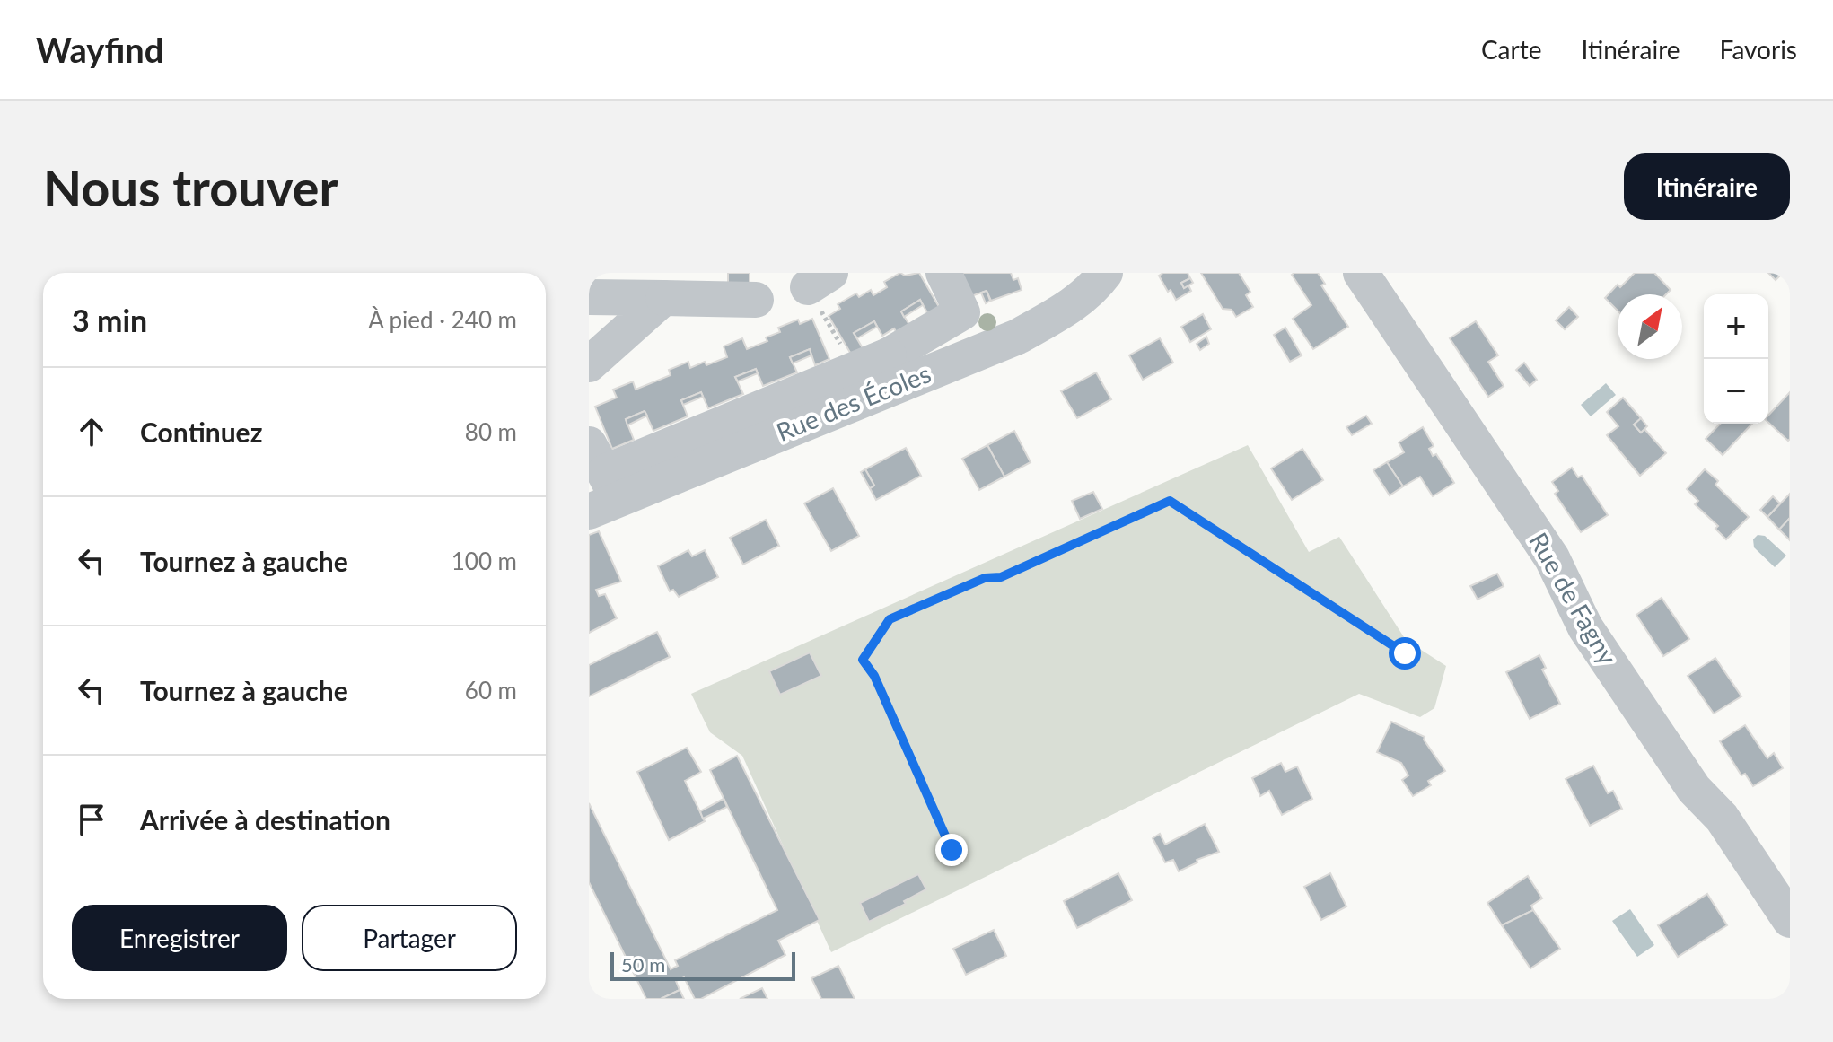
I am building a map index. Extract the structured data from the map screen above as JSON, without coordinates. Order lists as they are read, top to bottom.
{
  "streets": {
    "street": ["Rue des Écoles", "Rue de Fagny"]
  },
  "scale_bar": "50 m",
  "north": "top right",
  "page": {
    "header": "Wayfind",
    "nav": ["Carte", "Itinéraire", "Favoris"],
    "buttons": [
      "Itinéraire",
      ["Enregistrer", "Partager"]
    ],
    "title": "Nous trouver",
    "heading": ["3 min", "À pied · 240 m"],
    "map_buttons": ["+", "−"],
    "list": [
      ["Continuez", "80 m"],
      ["Tournez à gauche", "100 m"],
      ["Tournez à gauche", "60 m"],
      "Arrivée à destination"
    ],
    "scale": "50 m"
  }
}
